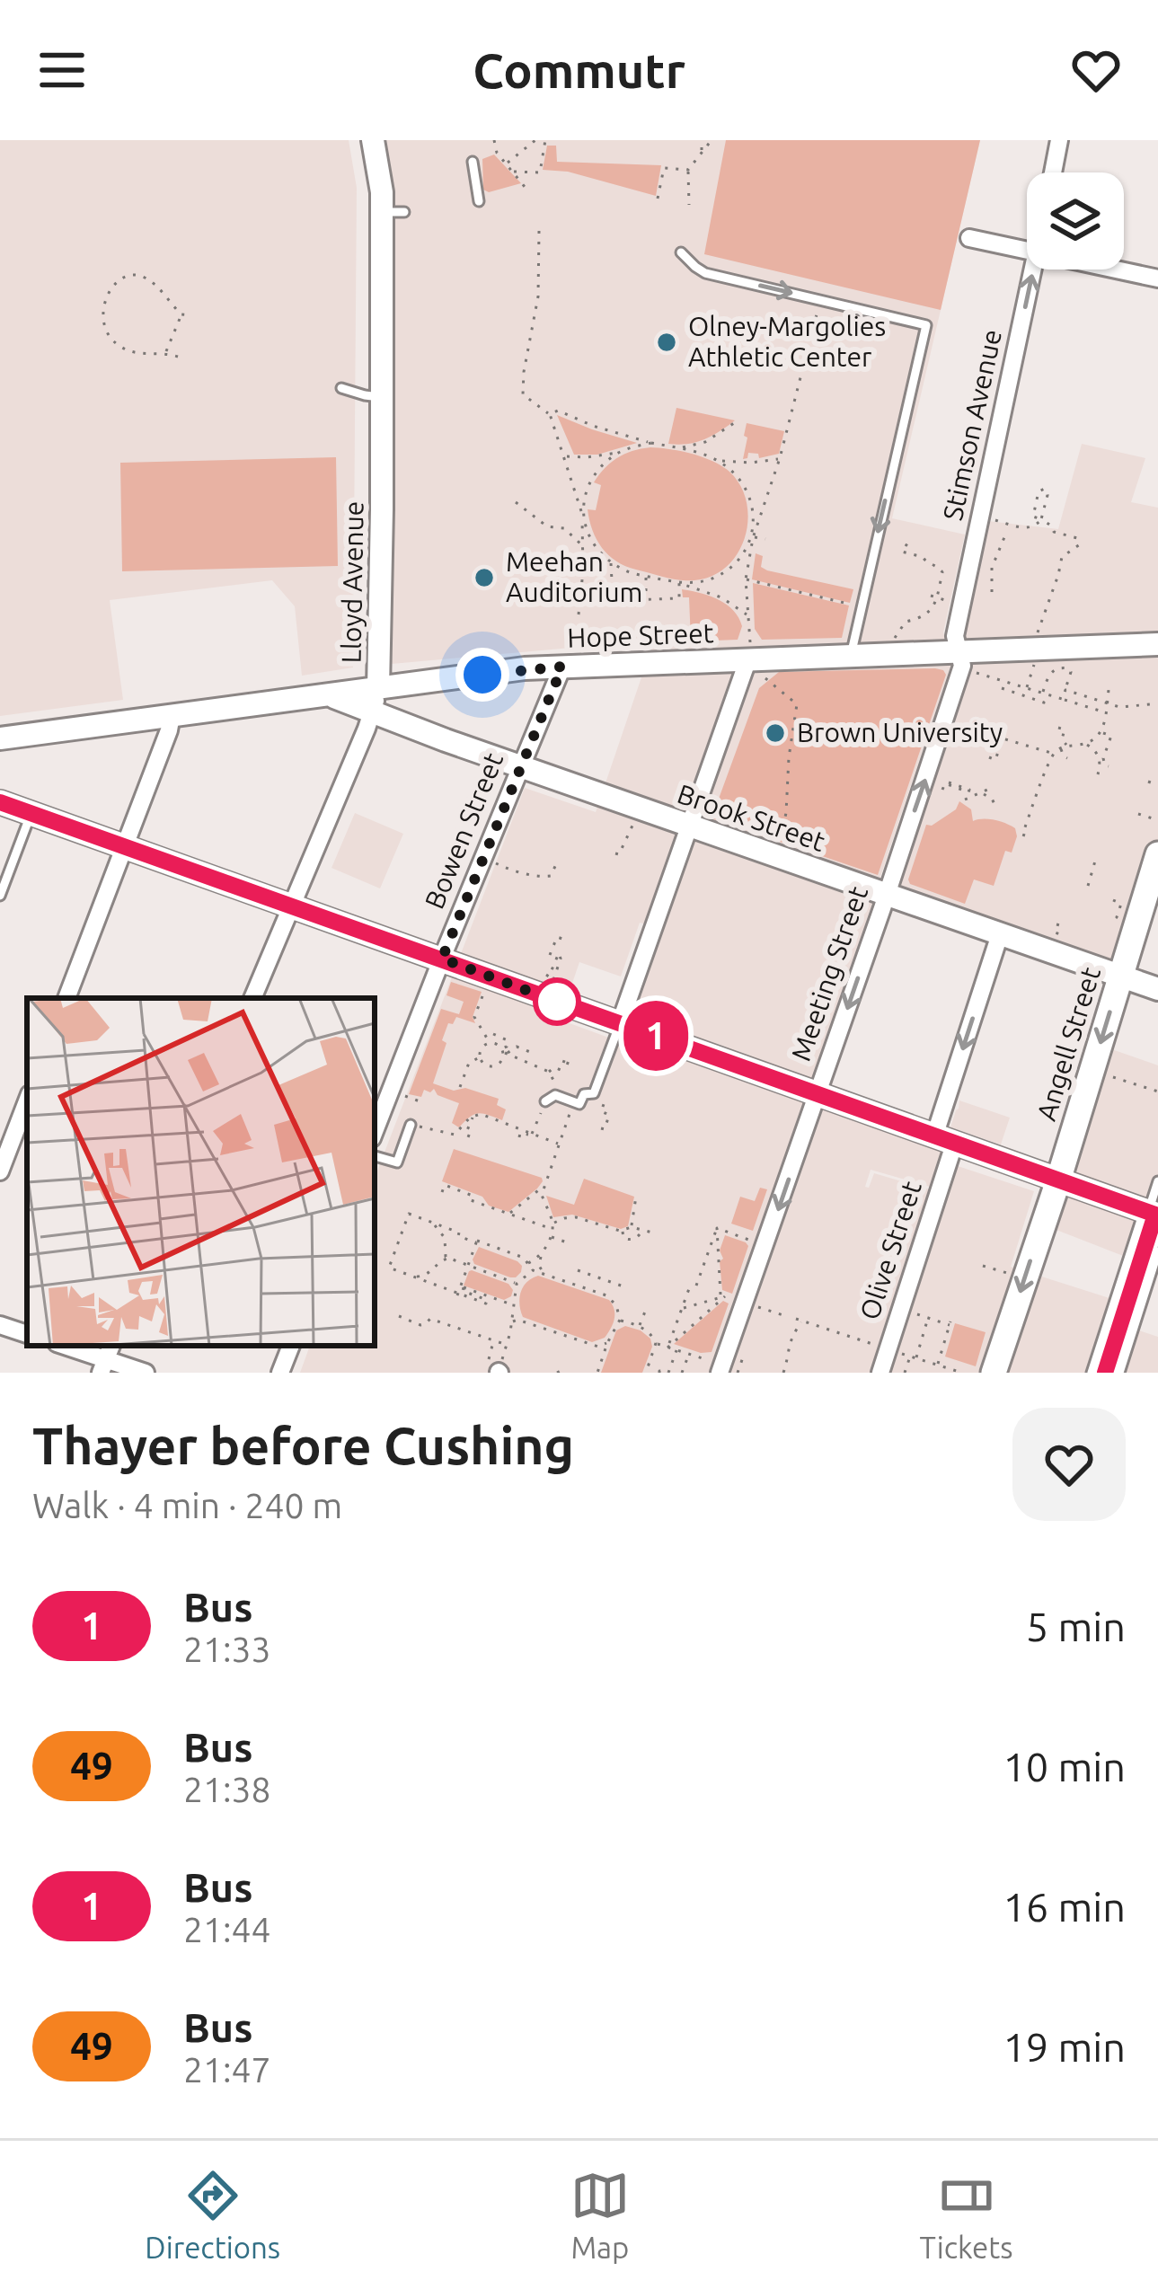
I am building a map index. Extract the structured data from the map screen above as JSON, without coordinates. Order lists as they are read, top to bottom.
{
  "streets": {
    "main road": ["Angell Street"],
    "street": [
      "Stimson Avenue",
      "Lloyd Avenue",
      "Hope Street",
      "Brook Street",
      "Bowen Street",
      "Meeting Street",
      "Olive Street"
    ]
  },
  "crossings": [
    ["Stimson Avenue", "Hope Street"],
    ["Stimson Avenue", "Meeting Street"],
    ["Lloyd Avenue", "Hope Street"],
    ["Lloyd Avenue", "Brook Street"],
    ["Hope Street", "Brook Street"],
    ["Hope Street", "Bowen Street"],
    ["Hope Street", "Meeting Street"],
    ["Brook Street", "Bowen Street"],
    ["Brook Street", "Meeting Street"],
    ["Brook Street", "Angell Street"],
    ["Brook Street", "Olive Street"]
  ],
  "one_way": ["Stimson Avenue", "Angell Street", "Olive Street"],
  "places": ["Olney-Margolies Athletic Center", "Meehan Auditorium", "Brown University"],
  "lines": ["bus line 1"],
  "page": {
    "header": "Commutr",
    "on_map": "1",
    "heading": ["Thayer before Cushing", "Walk · 4 min · 240 m"],
    "list": [
      {
        "mark": "1",
        "name": "Bus",
        "note": "21:33",
        "value": "5 min"
      },
      {
        "mark": "49",
        "name": "Bus",
        "note": "21:38",
        "value": "10 min"
      },
      {
        "mark": "1",
        "name": "Bus",
        "note": "21:44",
        "value": "16 min"
      },
      {
        "mark": "49",
        "name": "Bus",
        "note": "21:47",
        "value": "19 min"
      }
    ],
    "tabs": ["Directions", "Map", "Tickets"]
  }
}
